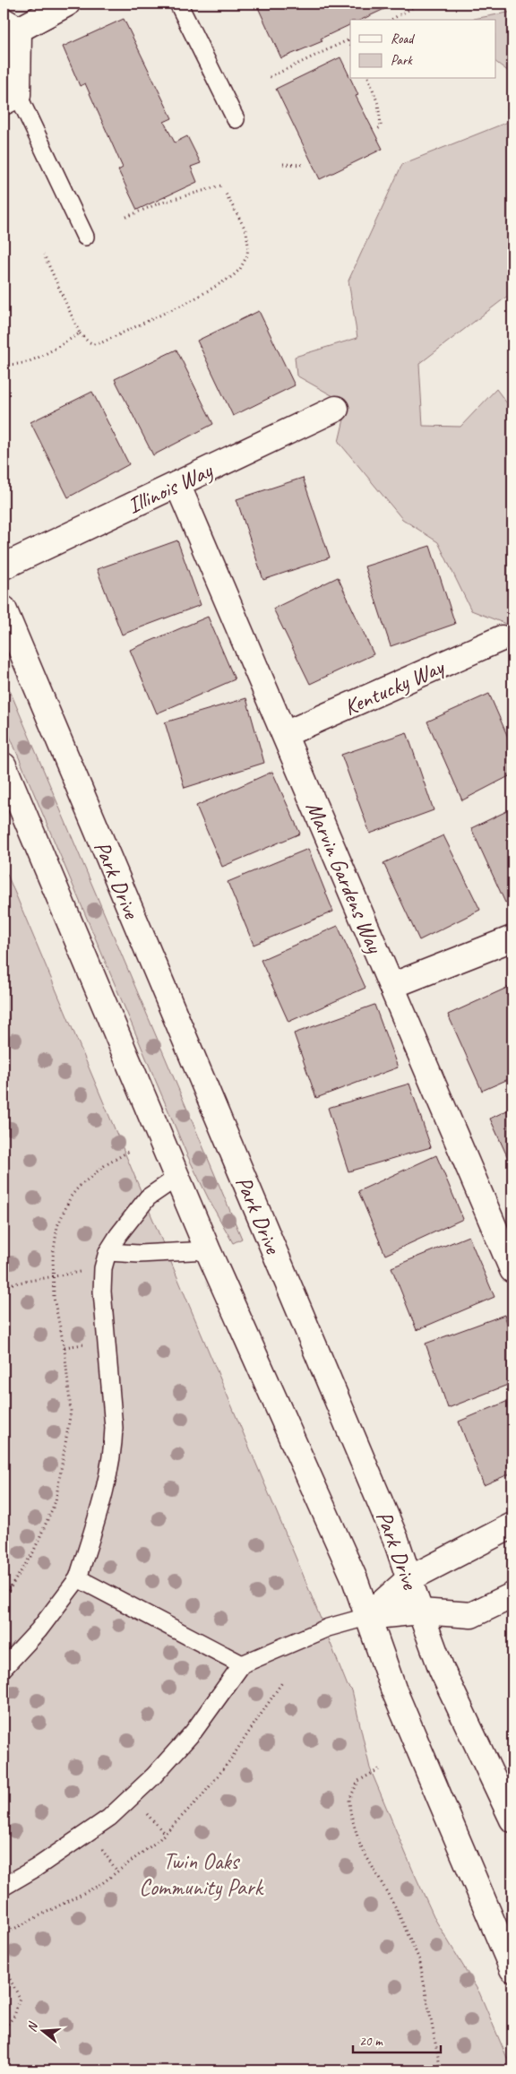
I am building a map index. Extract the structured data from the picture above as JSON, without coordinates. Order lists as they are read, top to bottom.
{
  "streets": {
    "main road": [
      "Illinois Way",
      "Kentucky Way",
      "Marvin Gardens Way",
      "Park Drive"
    ]
  },
  "crossings": [
    ["Illinois Way", "Marvin Gardens Way"],
    ["Kentucky Way", "Marvin Gardens Way"]
  ],
  "parks": ["Twin Oaks Community Park"],
  "legend": ["Road", "Park"],
  "scale_bar": "20 m",
  "north": "left"
}
